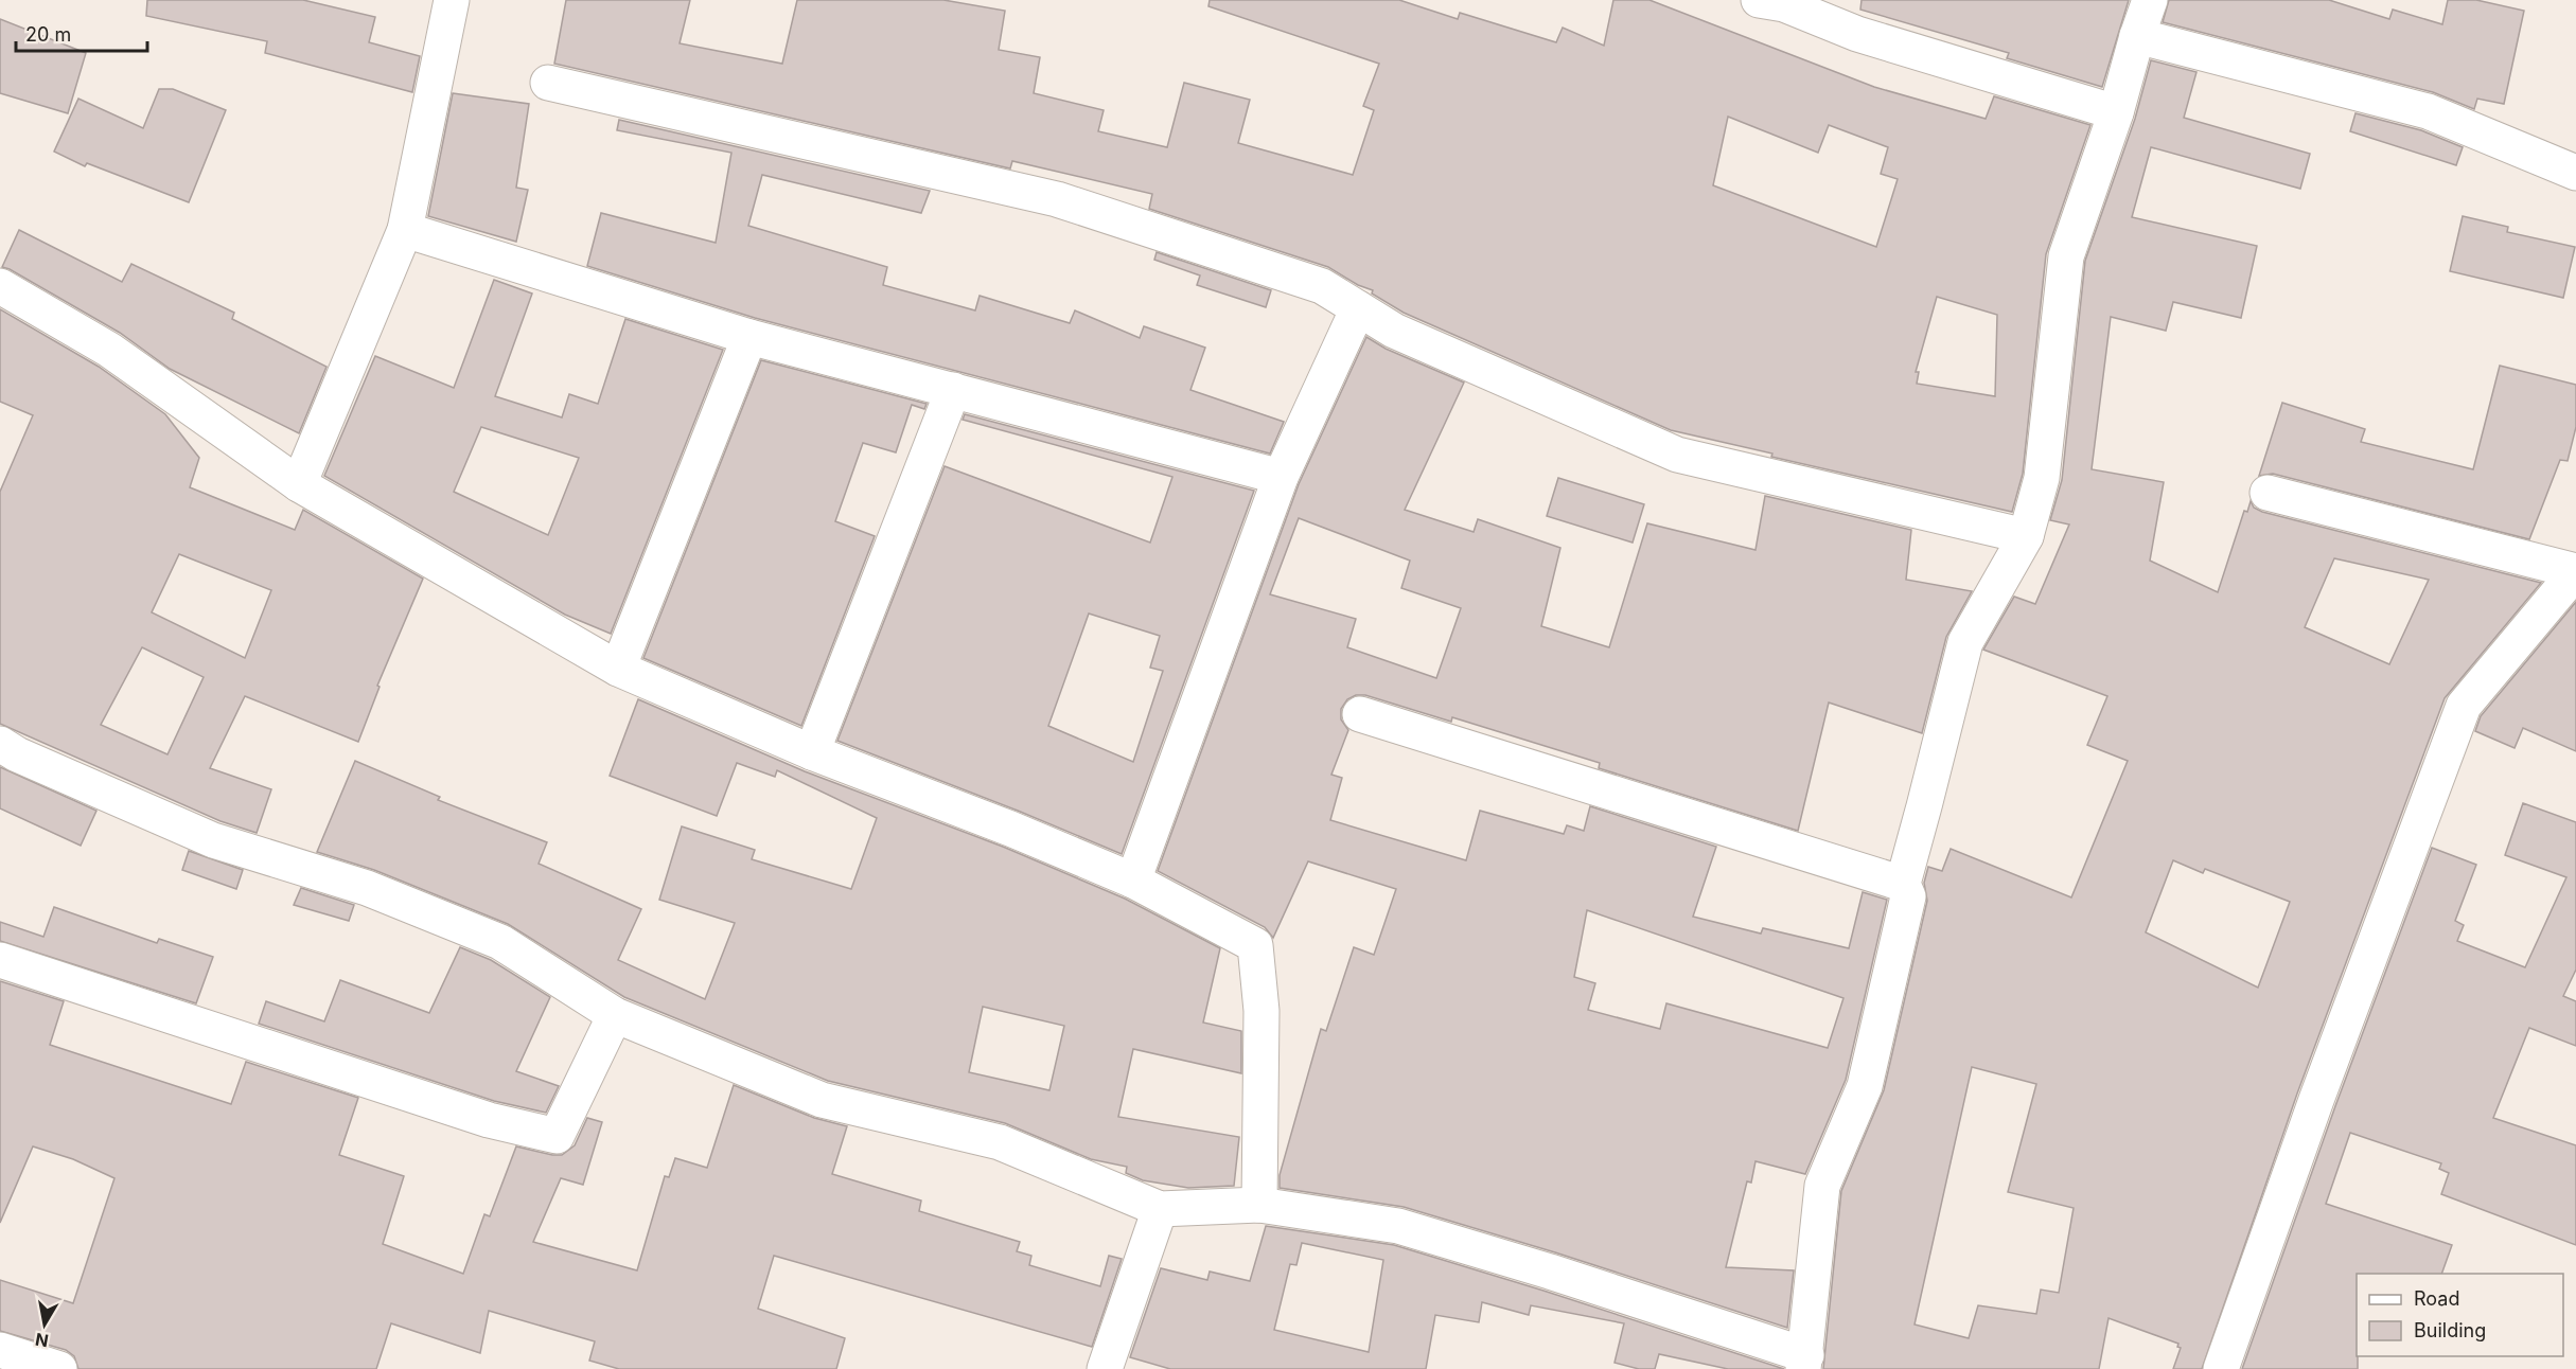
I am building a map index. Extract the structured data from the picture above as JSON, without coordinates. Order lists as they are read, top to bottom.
{
  "legend": ["Road", "Building"],
  "scale_bar": "20 m",
  "north": "bottom"
}
